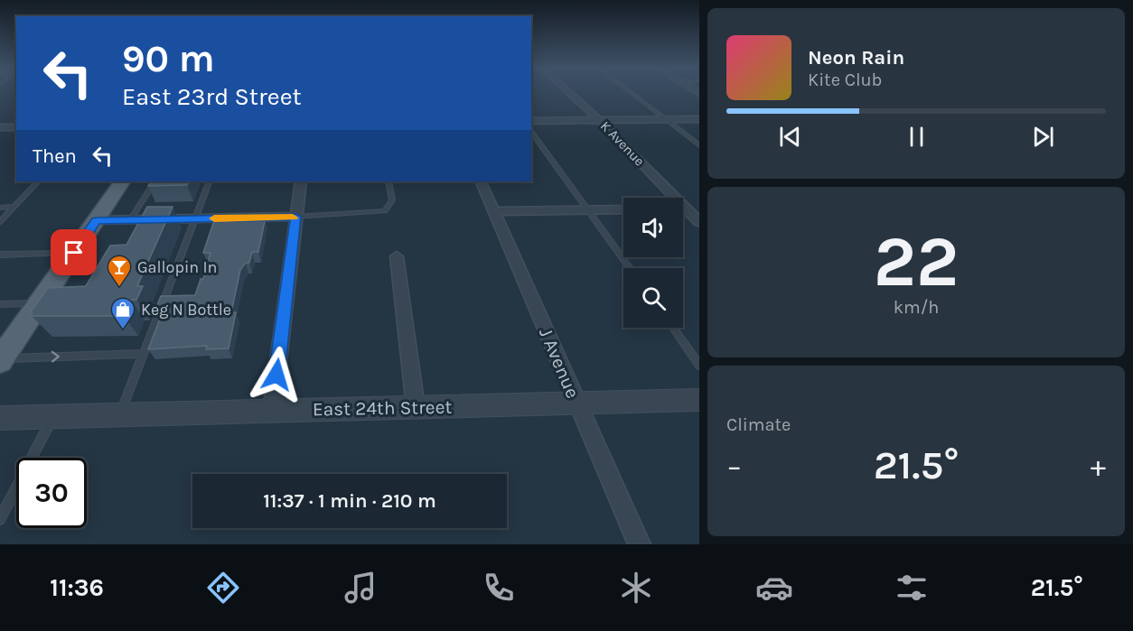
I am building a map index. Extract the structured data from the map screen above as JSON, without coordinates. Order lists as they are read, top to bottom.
{
  "streets": {
    "street": ["K Avenue", "J Avenue", "East 24th Street"]
  },
  "crossings": [
    ["J Avenue", "East 24th Street"]
  ],
  "places": {
    "bar": ["Gallopin In"],
    "shop": ["Keg N Bottle"]
  },
  "page": {
    "turn": ["90 m", "East 23rd Street"],
    "song": ["Neon Rain", "Kite Club"],
    "then": "Then",
    "tile": [
      ["22", "km/h"],
      "Climate"
    ],
    "heat": ["−", "21.5°", "+"],
    "limit": "30",
    "trip": "11:37 · 1 min · 210 m",
    "tabs": ["11:36", "21.5°"]
  }
}
